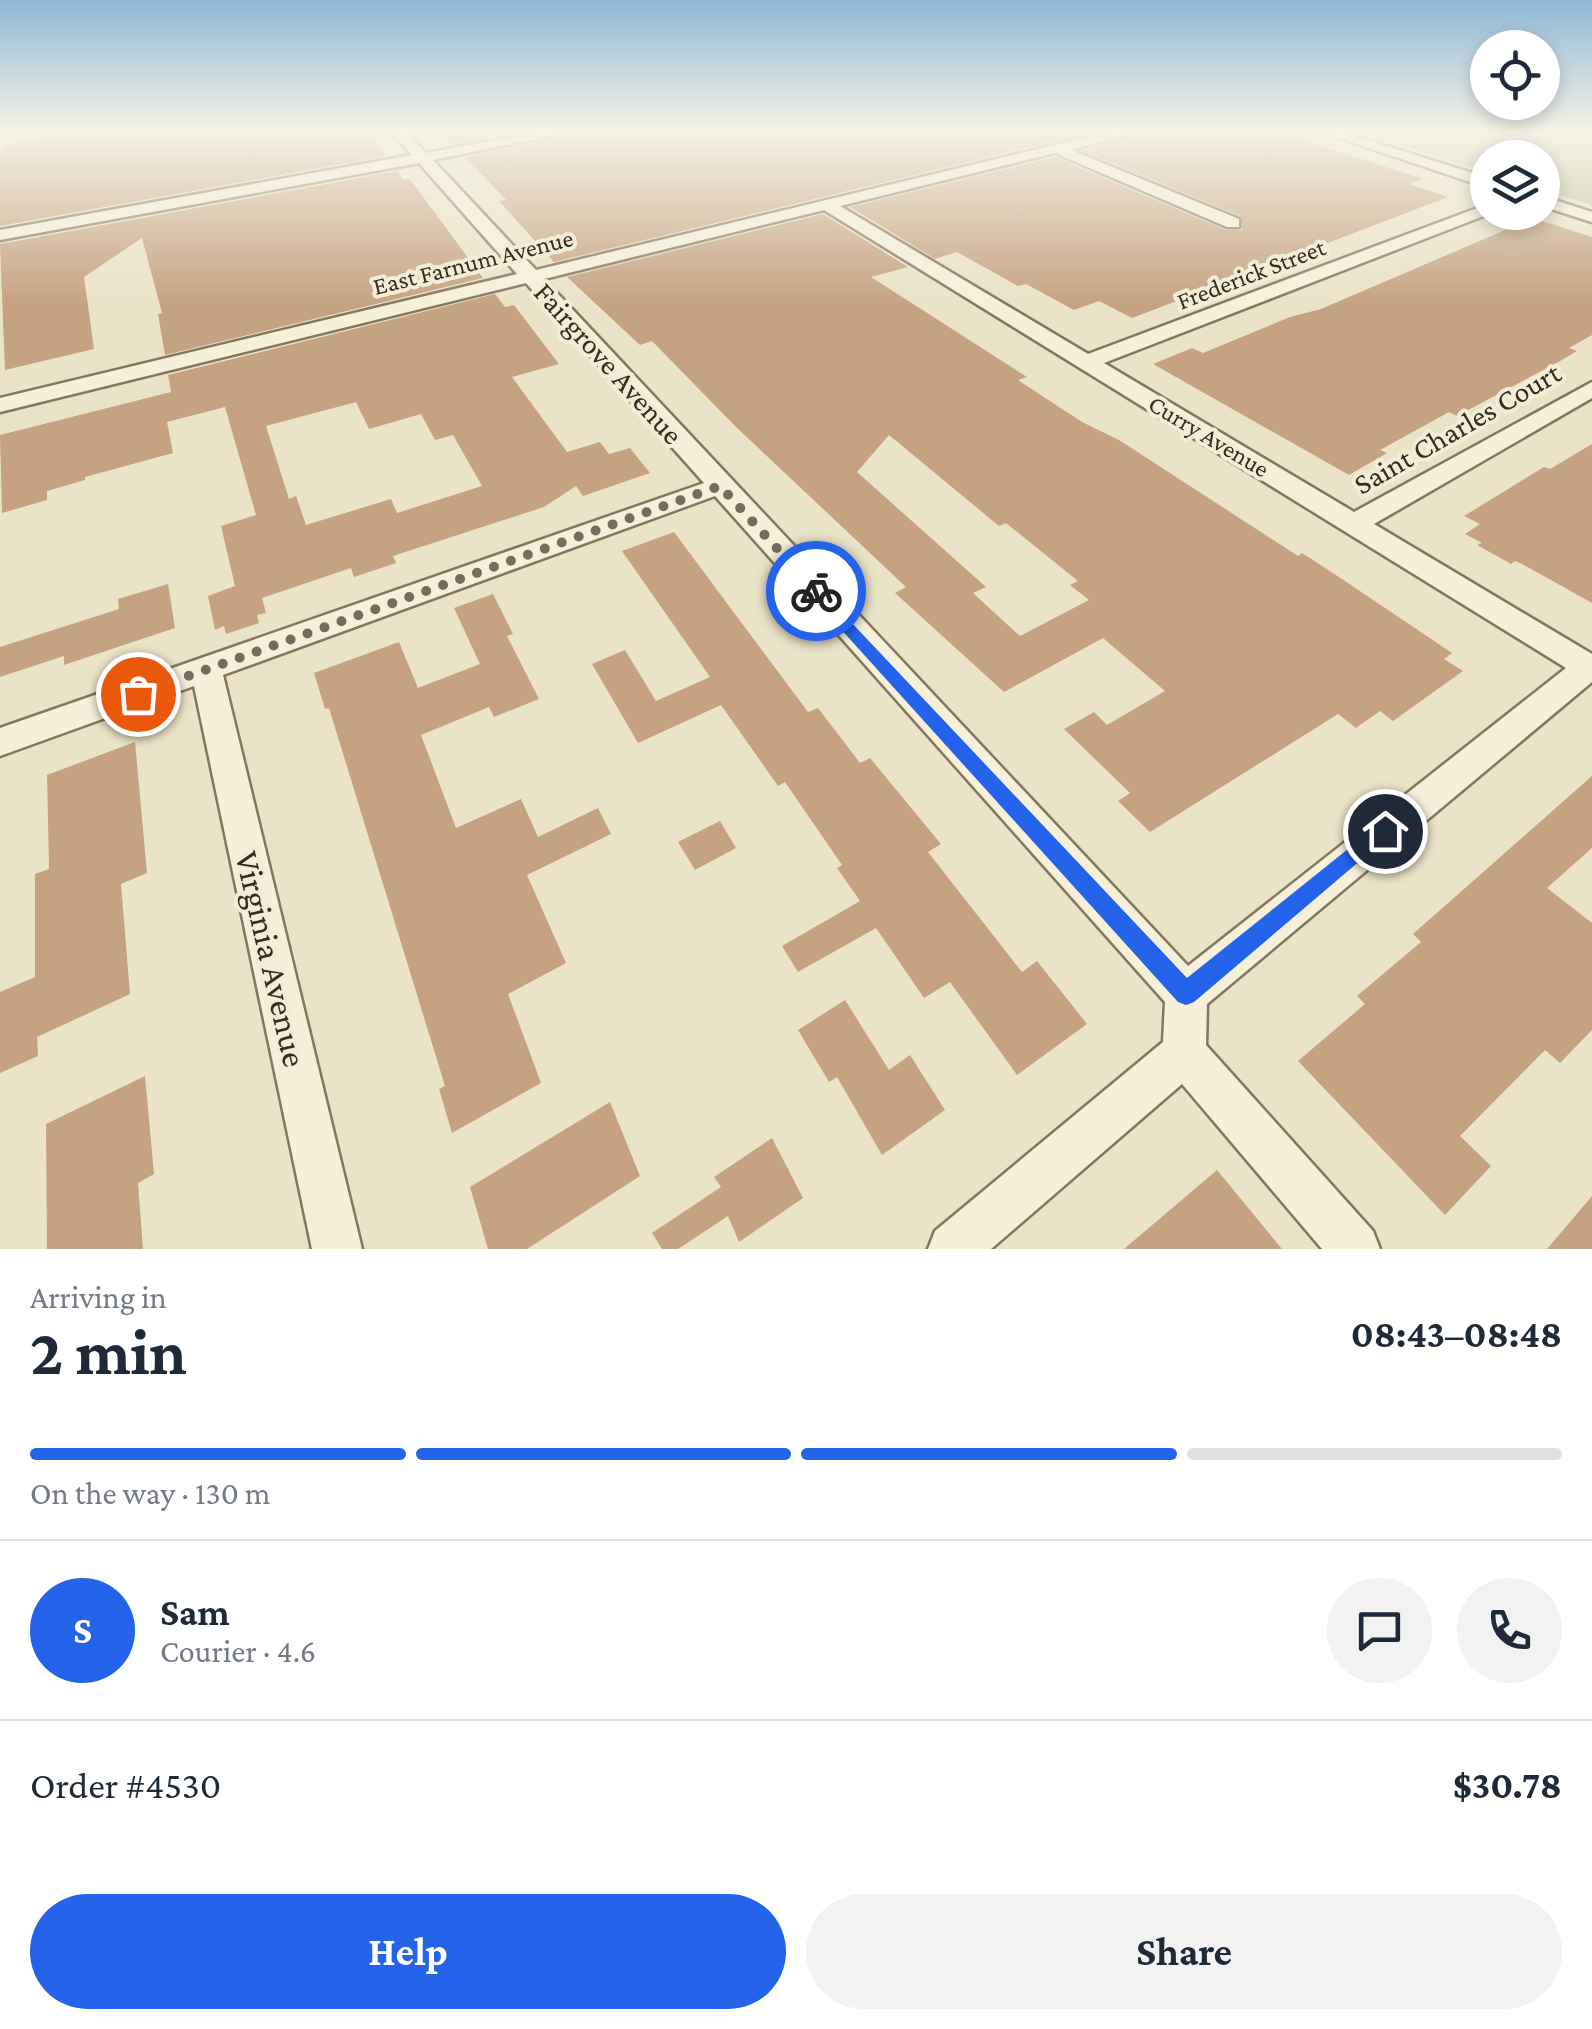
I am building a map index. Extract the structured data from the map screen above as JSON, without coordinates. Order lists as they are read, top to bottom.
{
  "streets": {
    "street": [
      "East Farnum Avenue",
      "Frederick Street",
      "Fairgrove Avenue",
      "Saint Charles Court",
      "Curry Avenue",
      "Virginia Avenue"
    ]
  },
  "crossings": [
    ["East Farnum Avenue", "Fairgrove Avenue"],
    ["East Farnum Avenue", "Curry Avenue"],
    ["Frederick Street", "Curry Avenue"],
    ["Saint Charles Court", "Curry Avenue"]
  ],
  "page": {
    "heading": ["2 min", "Arriving in", "08:43–08:48"],
    "panel": [
      "Sam",
      "Courier · 4.6",
      "Order #4530",
      "$30.78"
    ],
    "bar": "On the way · 130 m",
    "round": "S",
    "buttons": ["Help", "Share"]
  }
}
